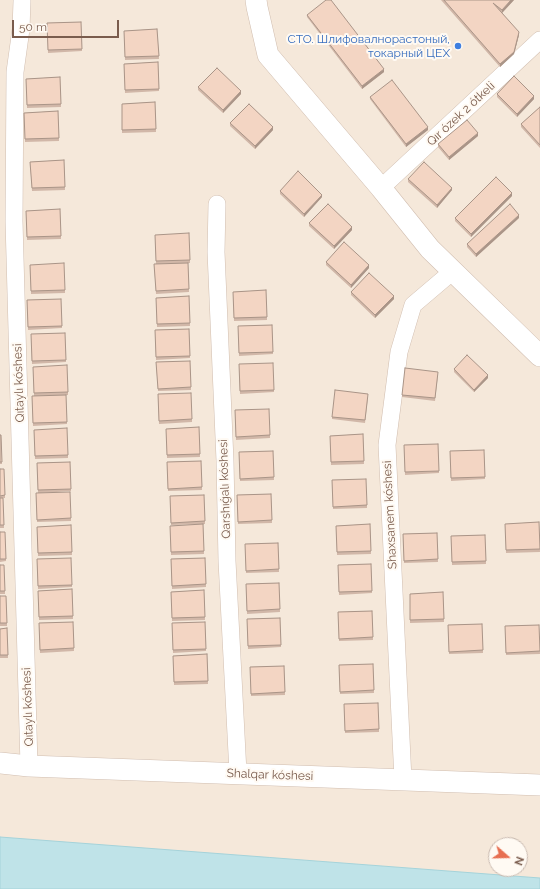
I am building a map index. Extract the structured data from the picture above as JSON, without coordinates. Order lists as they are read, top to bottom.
{
  "streets": {
    "street": [
      "Qır ózek 2 ótkeli",
      "Qıtaylı kóshesi",
      "Qarshıǵalı kóshesi",
      "Shaxsanem kóshesi",
      "Shalqar kóshesi"
    ]
  },
  "crossings": [
    ["Qıtaylı kóshesi", "Shalqar kóshesi"],
    ["Qarshıǵalı kóshesi", "Shalqar kóshesi"],
    ["Shaxsanem kóshesi", "Shalqar kóshesi"]
  ],
  "places": ["СТО. Шлифовалнорастоный, токарный ЦЕХ"],
  "scale_bar": "50 m",
  "north": "right"
}
